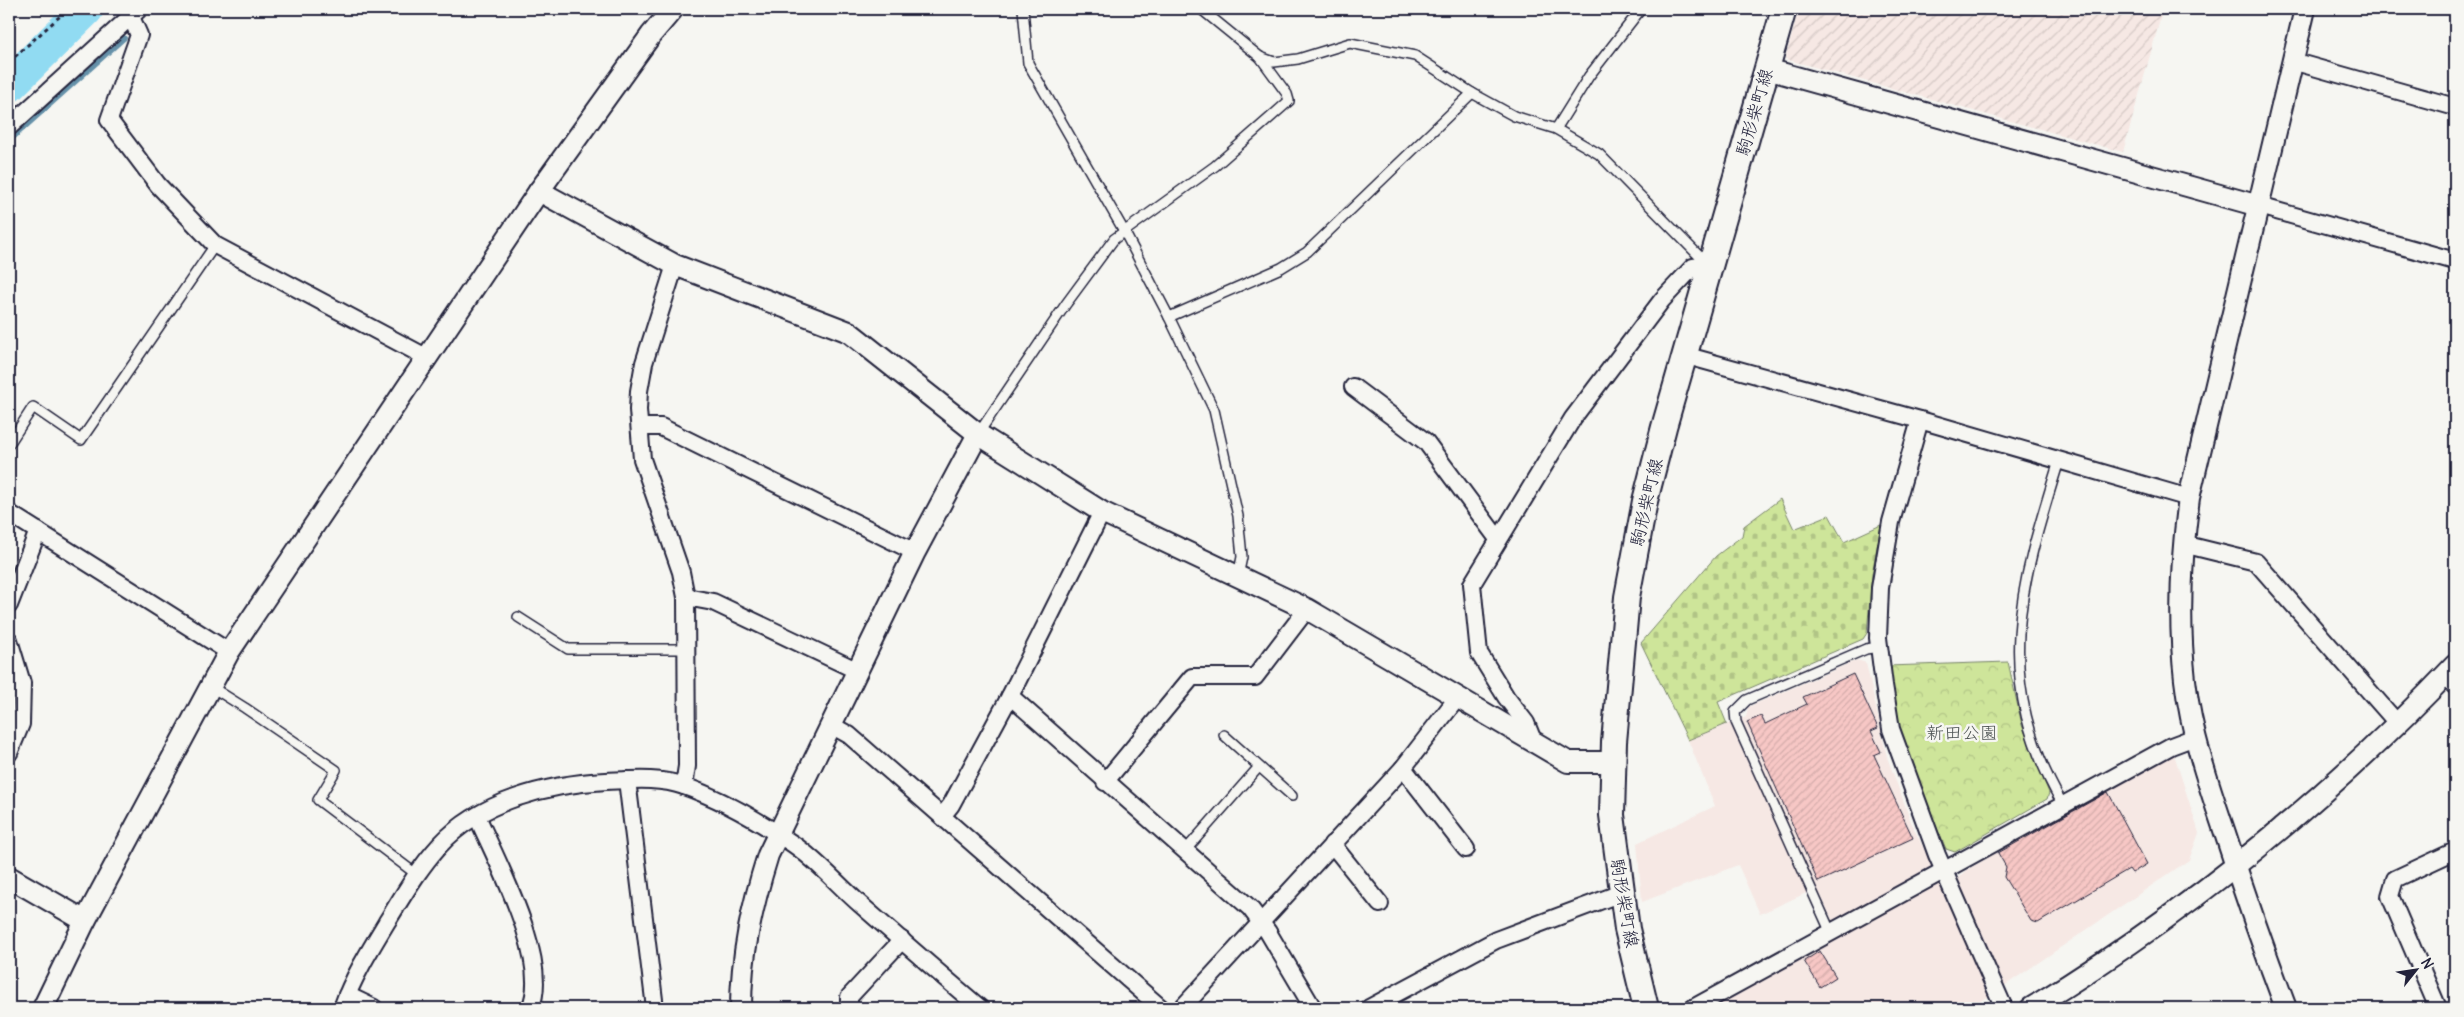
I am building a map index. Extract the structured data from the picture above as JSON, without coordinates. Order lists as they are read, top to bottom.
{
  "streets": {
    "main road": ["駒形柴町線"]
  },
  "parks": ["新田公園"],
  "north": "top right"
}
